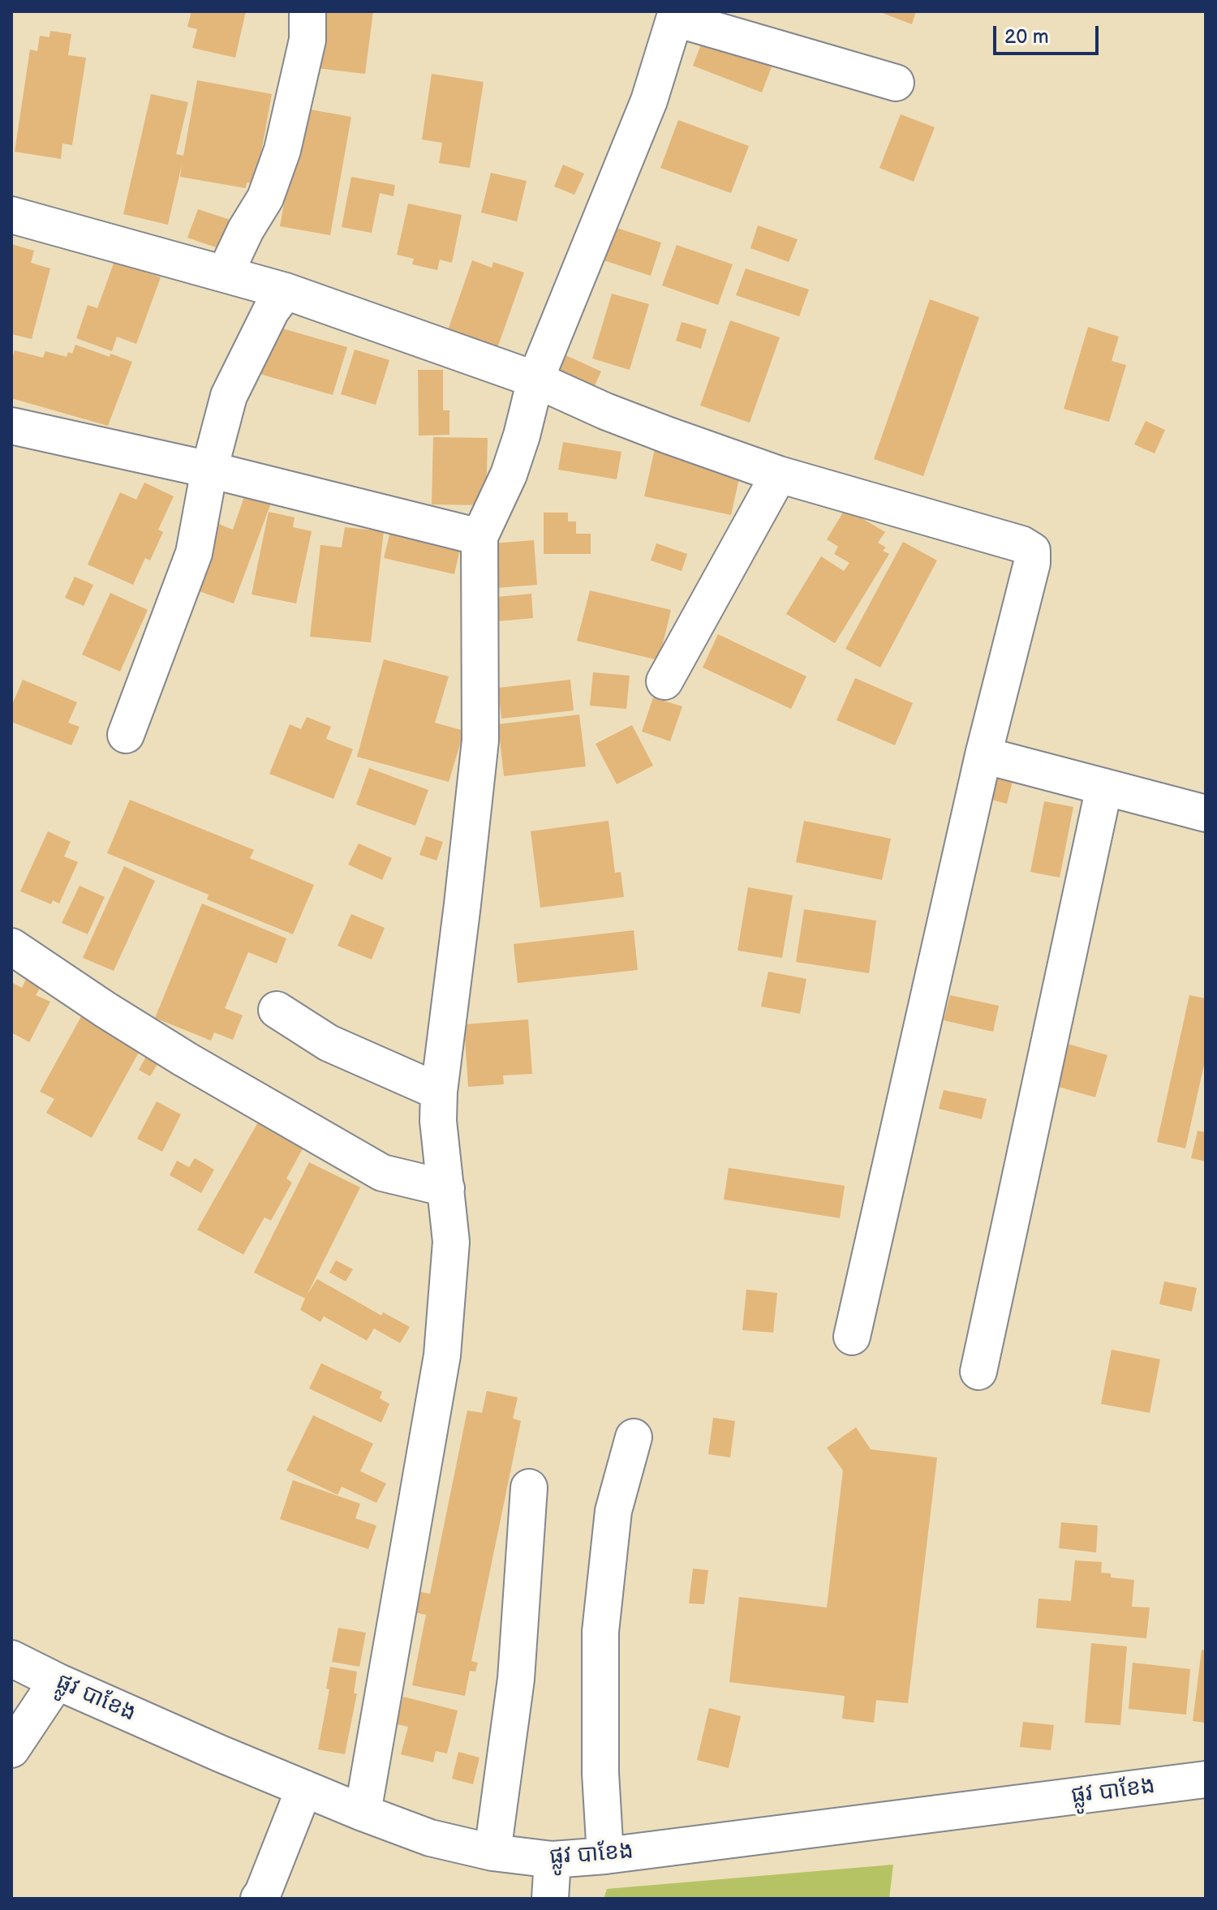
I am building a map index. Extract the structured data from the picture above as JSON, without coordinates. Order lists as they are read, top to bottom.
{
  "streets": {
    "street": ["ផ្លូវ បាខែង"]
  },
  "scale_bar": "20 m"
}
